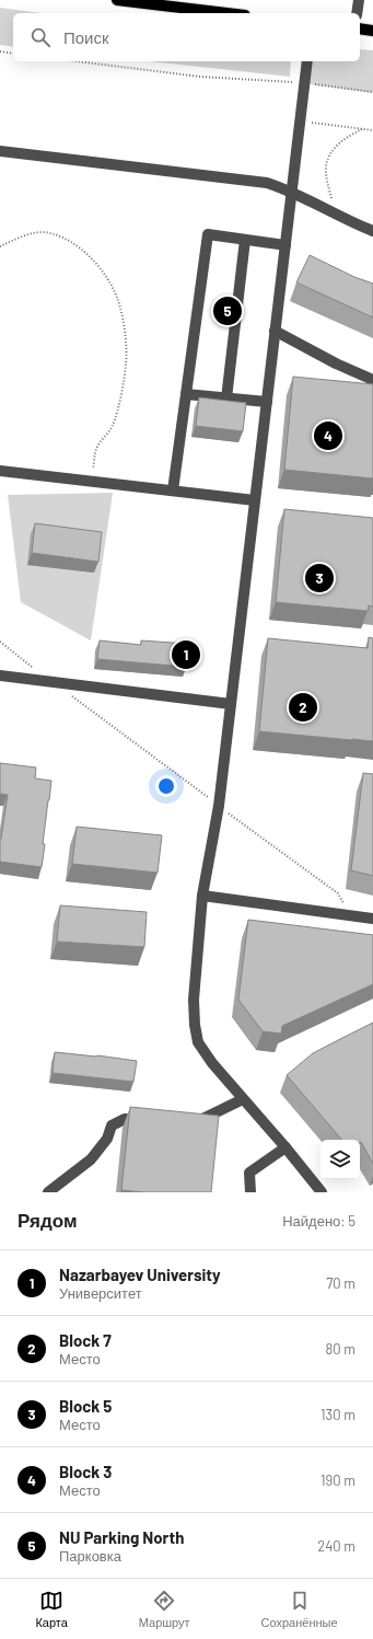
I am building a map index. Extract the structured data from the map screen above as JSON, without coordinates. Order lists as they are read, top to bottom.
{
  "page": {
    "search": "Поиск",
    "pins": [
      "5",
      "4",
      "3",
      "1",
      "2"
    ],
    "heading": ["Рядом", "Найдено: 5"],
    "list": [
      {
        "mark": "1",
        "name": "Nazarbayev University",
        "note": "Университет",
        "value": "70 m"
      },
      {
        "mark": "2",
        "name": "Block 7",
        "note": "Место",
        "value": "80 m"
      },
      {
        "mark": "3",
        "name": "Block 5",
        "note": "Место",
        "value": "130 m"
      },
      {
        "mark": "4",
        "name": "Block 3",
        "note": "Место",
        "value": "190 m"
      },
      {
        "mark": "5",
        "name": "NU Parking North",
        "note": "Парковка",
        "value": "240 m"
      }
    ],
    "nav": ["Карта", "Маршрут", "Сохранённые"]
  }
}
